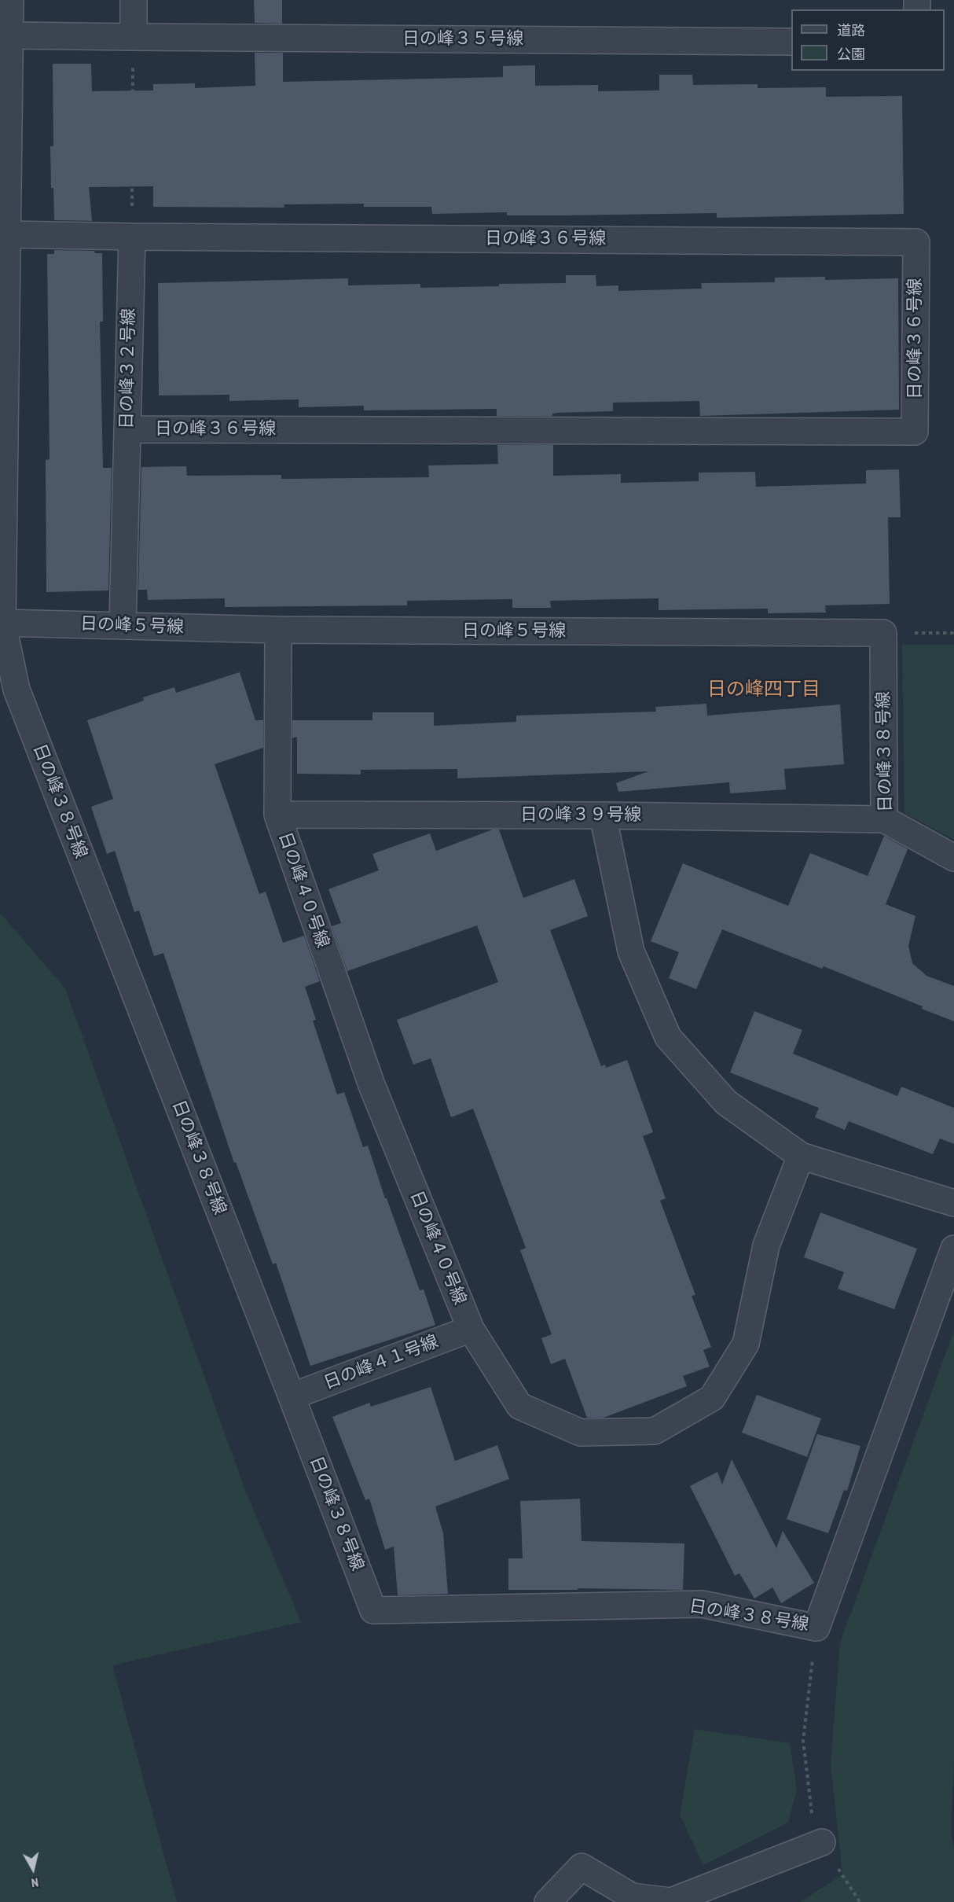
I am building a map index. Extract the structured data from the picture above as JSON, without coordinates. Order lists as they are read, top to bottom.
{
  "streets": {
    "street": [
      "日の峰３５号線",
      "日の峰３６号線",
      "日の峰３２号線",
      "日の峰５号線",
      "日の峰３８号線",
      "日の峰３９号線",
      "日の峰４０号線",
      "日の峰４１号線"
    ]
  },
  "crossings": [
    ["日の峰３６号線", "日の峰３２号線"],
    ["日の峰３２号線", "日の峰５号線"],
    ["日の峰５号線", "日の峰３８号線"],
    ["日の峰５号線", "日の峰４０号線"],
    ["日の峰３８号線", "日の峰３９号線"],
    ["日の峰３８号線", "日の峰４１号線"],
    ["日の峰３９号線", "日の峰４０号線"],
    ["日の峰４０号線", "日の峰４１号線"]
  ],
  "districts": ["日の峰四丁目"],
  "legend": ["道路", "公園"],
  "north": "bottom"
}
